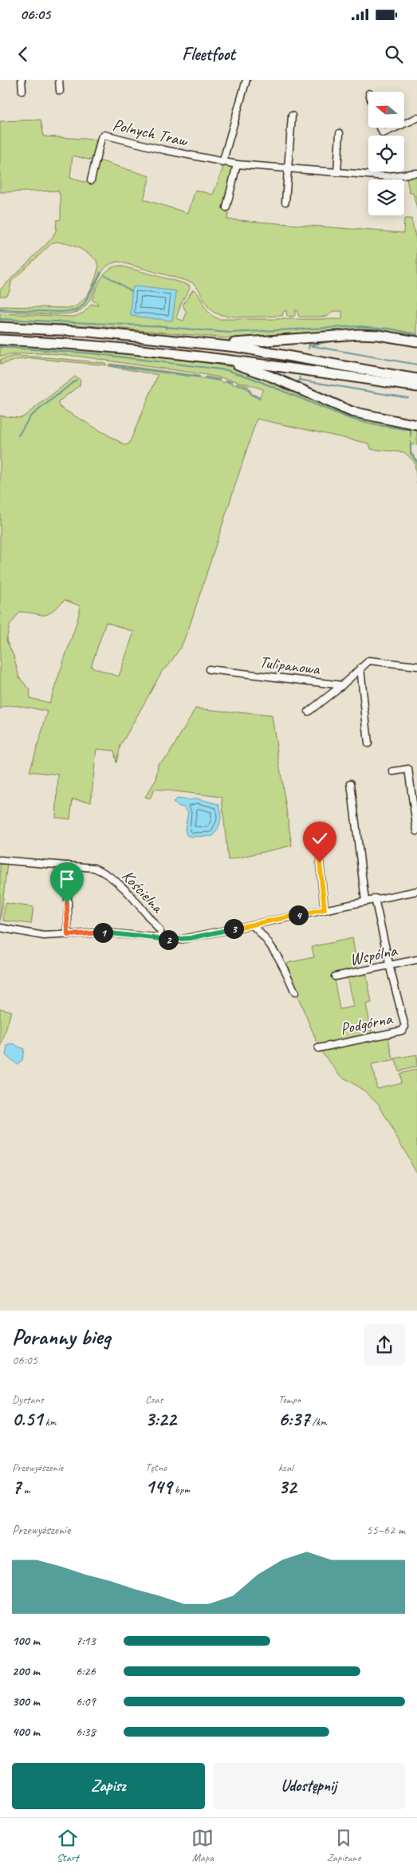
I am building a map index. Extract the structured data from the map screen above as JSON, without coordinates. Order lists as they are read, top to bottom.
{
  "streets": {
    "street": [
      "Polnych Traw",
      "Tulipanowa",
      "Kościelna",
      "Wspólna",
      "Podgórna"
    ]
  },
  "crossings": [
    ["Wspólna", "Podgórna"]
  ],
  "north": "left",
  "page": {
    "status": "06:05",
    "header": "Fleetfoot",
    "pins": [
      "4",
      "3",
      "1",
      "2"
    ],
    "heading": ["Poranny bieg", "06:05"],
    "stats": [
      ["Dystans", "0.51 km"],
      ["Czas", "3:22"],
      ["Tempo", "6:37 /km"],
      ["Przewyższenie", "7 m"],
      ["Tętno", "149 bpm"],
      ["kcal", "32"]
    ],
    "chart": ["Przewyższenie", "55–62 m"],
    "list": [
      {
        "name": "100 m",
        "note": "7:13"
      },
      {
        "name": "200 m",
        "note": "6:26"
      },
      {
        "name": "300 m",
        "note": "6:09"
      },
      {
        "name": "400 m",
        "note": "6:38"
      }
    ],
    "buttons": ["Zapisz", "Udostępnij"],
    "tabs": ["Start", "Mapa", "Zapisane"]
  }
}
